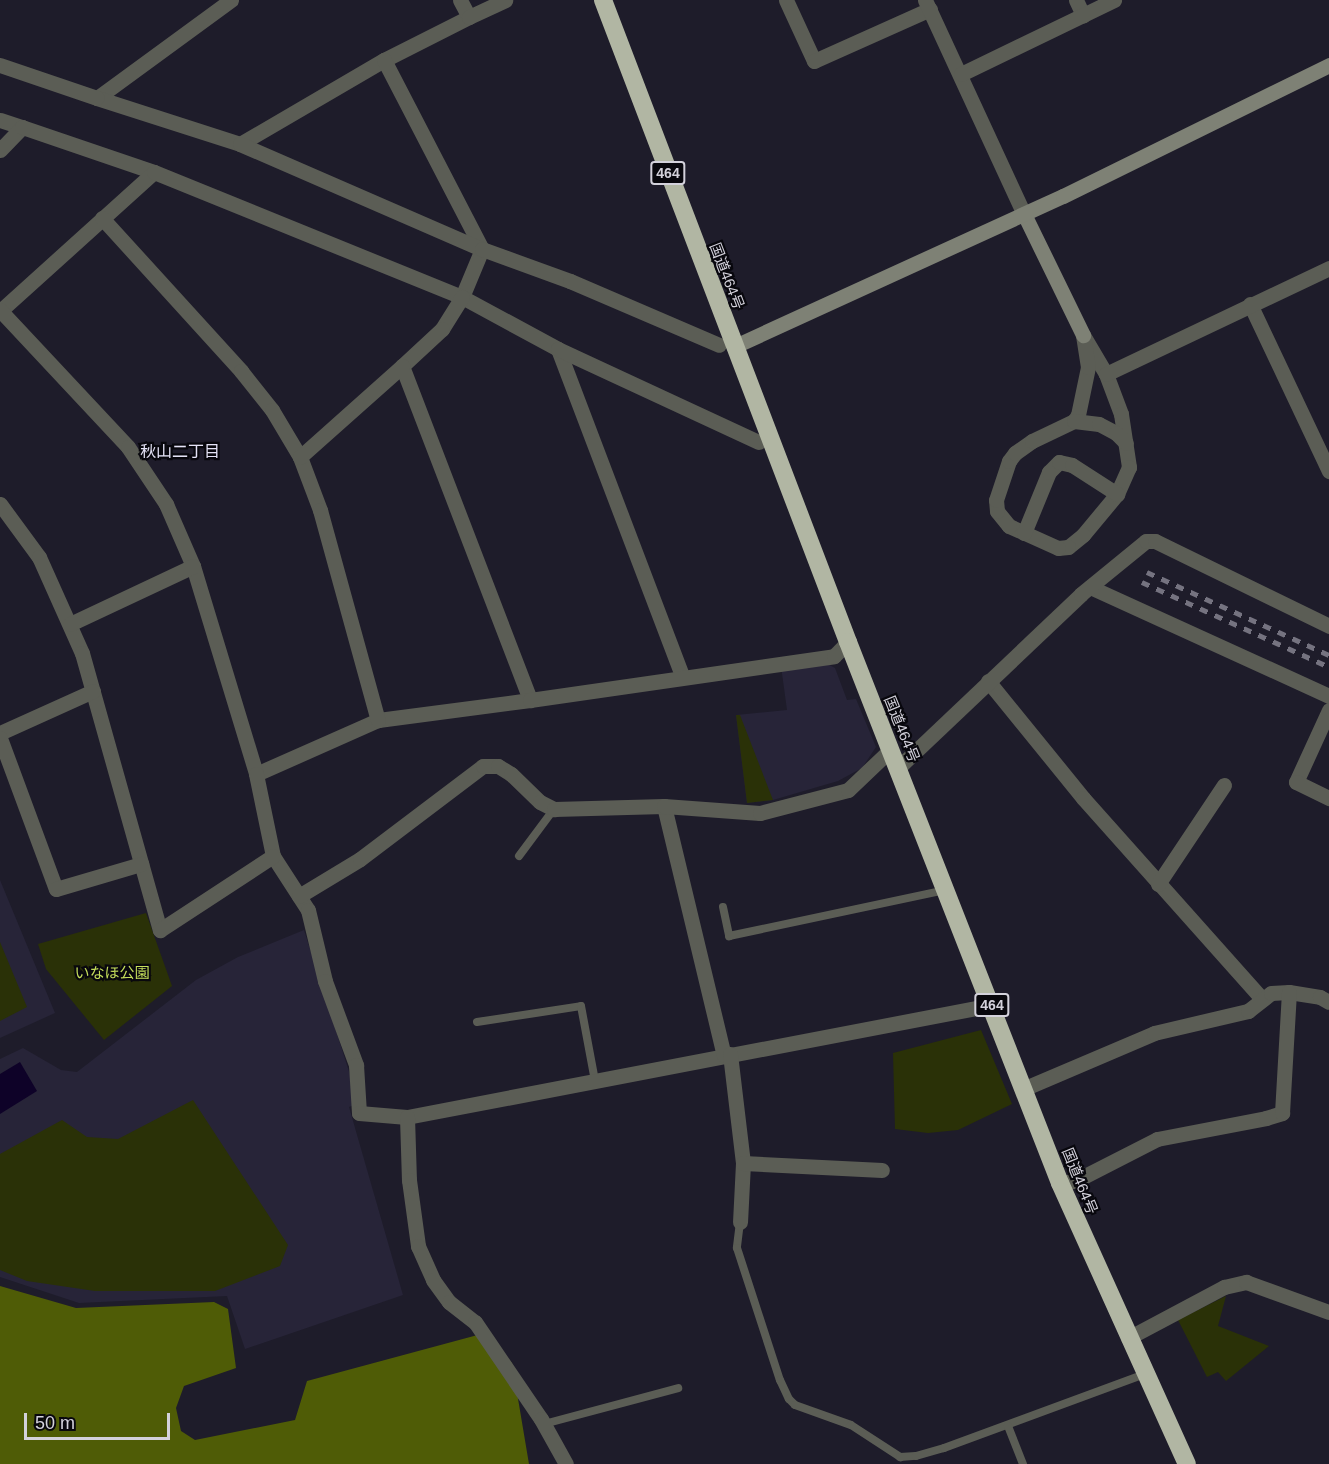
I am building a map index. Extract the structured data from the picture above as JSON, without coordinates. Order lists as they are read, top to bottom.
{
  "streets": {
    "highway": ["464", "国道464号"]
  },
  "districts": ["秋山二丁目"],
  "parks": ["いなほ公園"],
  "scale_bar": "50 m"
}
